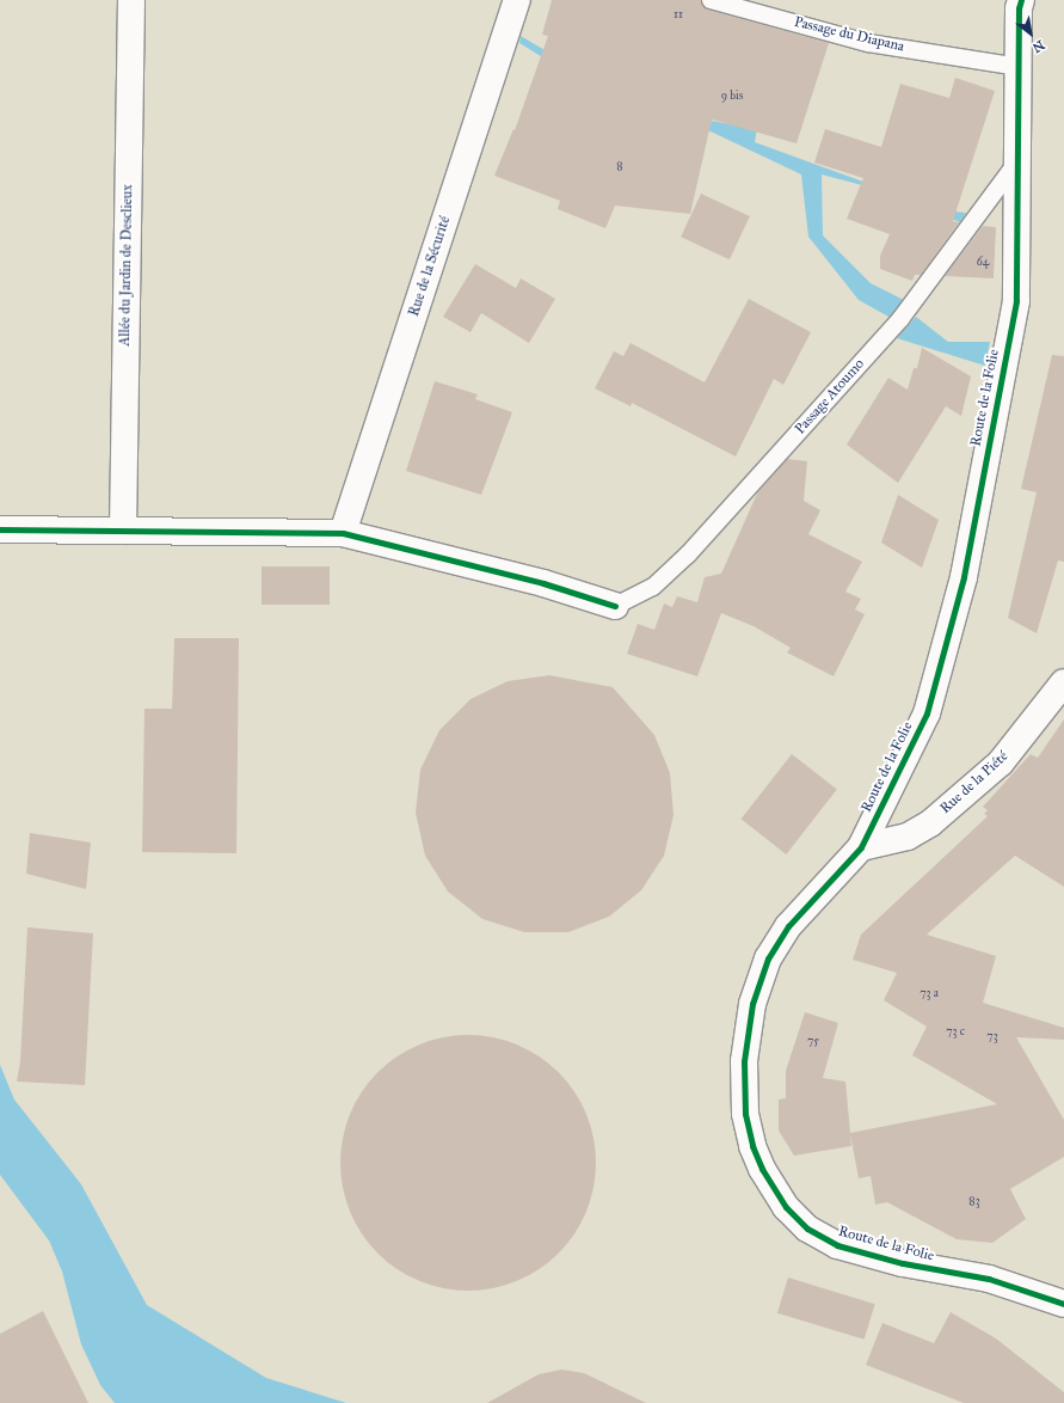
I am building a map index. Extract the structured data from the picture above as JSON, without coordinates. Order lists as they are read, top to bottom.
{
  "streets": {
    "street": [
      "Allée du Jardin de Desclieux",
      "Rue de la Sécurité",
      "Route de la Folie",
      "Rue de la Piété"
    ],
    "lane": ["Passage du Diapana", "Passage Atoumo"]
  },
  "crossings": [
    ["Passage du Diapana", "Route de la Folie"],
    ["Passage Atoumo", "Route de la Folie"],
    ["Route de la Folie", "Rue de la Piété"]
  ],
  "house_numbers": [
    "11",
    "9 bis",
    "8",
    "64",
    "73 a",
    "73 c",
    "73",
    "75",
    "83"
  ],
  "north": "bottom right"
}
